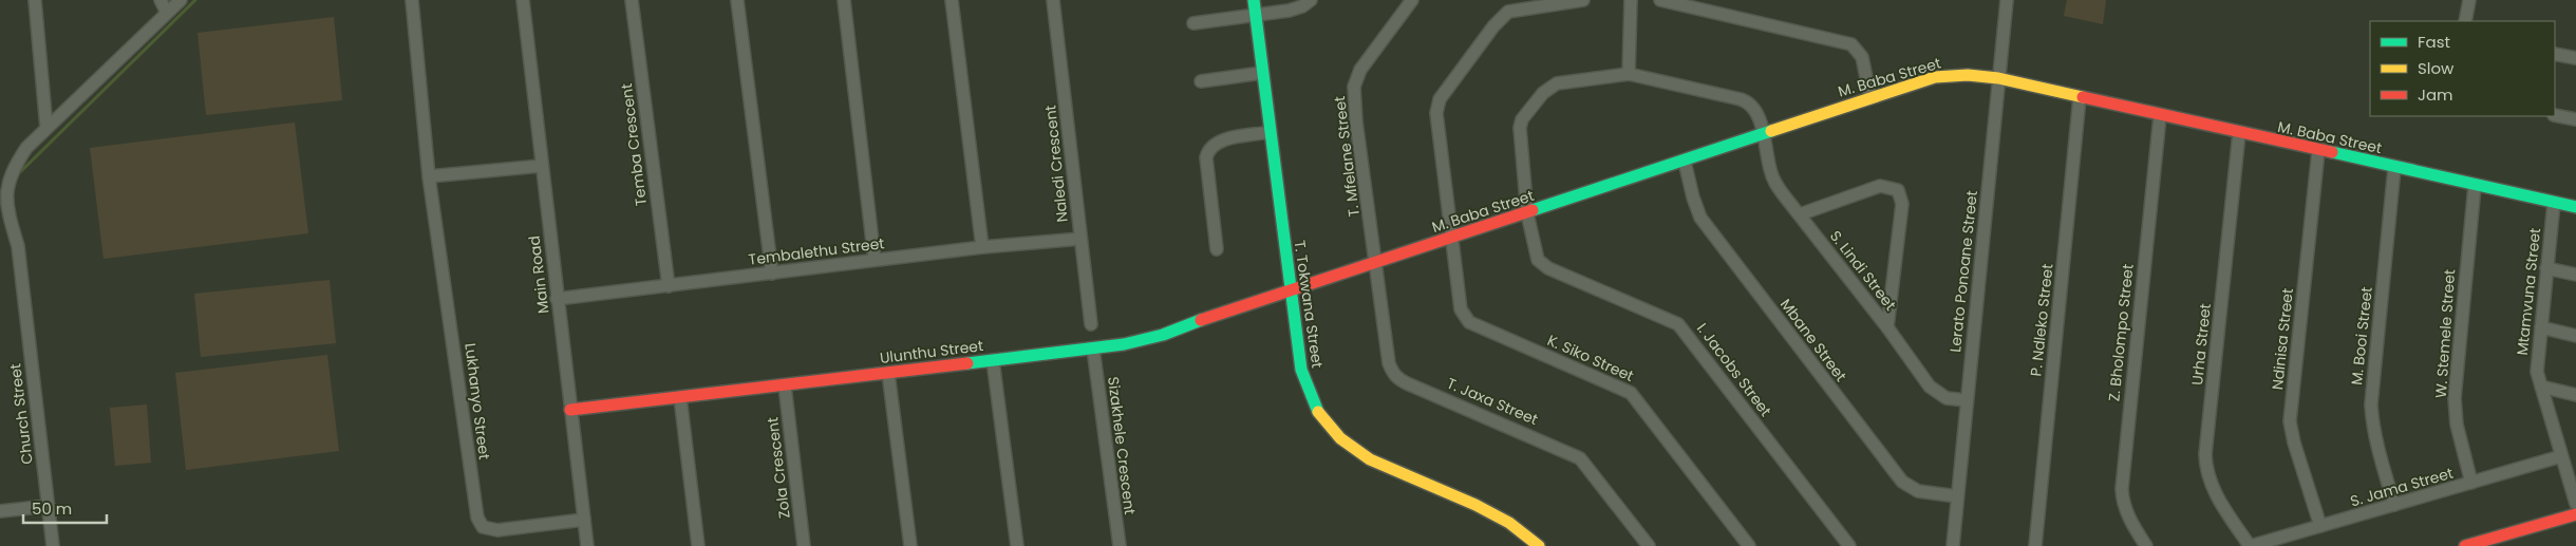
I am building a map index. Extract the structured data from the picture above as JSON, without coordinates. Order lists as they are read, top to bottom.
{
  "streets": {
    "street": [
      "M. Baba Street",
      "Temba Crescent",
      "T. Mfelane Street",
      "Naledi Crescent",
      "Tembalethu Street",
      "S. Lindi Street",
      "Lerato Ponoane Street",
      "Main Road",
      "Mtamvuna Street",
      "T. Tokwana Street",
      "P. Ndleko Street",
      "Z. Bholompo Street",
      "W. Stemele Street",
      "M. Booi Street",
      "Ndinisa Street",
      "Mbane Street",
      "Urha Street",
      "Ulunthu Street",
      "K. Siko Street",
      "I. Jacobs Street",
      "Lukhanyo Street",
      "T. Jaxa Street",
      "Church Street",
      "Sizakhele Crescent",
      "Zola Crescent",
      "S. Jama Street"
    ]
  },
  "crossings": [
    ["M. Baba Street", "T. Mfelane Street"],
    ["M. Baba Street", "S. Lindi Street"],
    ["M. Baba Street", "Lerato Ponoane Street"],
    ["M. Baba Street", "Mtamvuna Street"],
    ["M. Baba Street", "T. Tokwana Street"],
    ["M. Baba Street", "P. Ndleko Street"],
    ["M. Baba Street", "Z. Bholompo Street"],
    ["M. Baba Street", "W. Stemele Street"],
    ["M. Baba Street", "M. Booi Street"],
    ["M. Baba Street", "Ndinisa Street"],
    ["M. Baba Street", "Mbane Street"],
    ["M. Baba Street", "Urha Street"],
    ["M. Baba Street", "Ulunthu Street"],
    ["M. Baba Street", "K. Siko Street"],
    ["M. Baba Street", "I. Jacobs Street"],
    ["M. Baba Street", "T. Jaxa Street"],
    ["Temba Crescent", "Tembalethu Street"],
    ["T. Mfelane Street", "T. Jaxa Street"],
    ["Naledi Crescent", "Tembalethu Street"],
    ["Tembalethu Street", "Main Road"],
    ["S. Lindi Street", "Lerato Ponoane Street"],
    ["Lerato Ponoane Street", "Mbane Street"],
    ["Main Road", "Ulunthu Street"],
    ["Main Road", "Lukhanyo Street"],
    ["Mtamvuna Street", "S. Jama Street"],
    ["T. Tokwana Street", "Ulunthu Street"],
    ["W. Stemele Street", "S. Jama Street"],
    ["M. Booi Street", "S. Jama Street"],
    ["Ndinisa Street", "S. Jama Street"],
    ["Urha Street", "S. Jama Street"],
    ["Ulunthu Street", "Sizakhele Crescent"],
    ["Ulunthu Street", "Zola Crescent"]
  ],
  "legend": ["Fast", "Slow", "Jam"],
  "scale_bar": "50 m"
}
